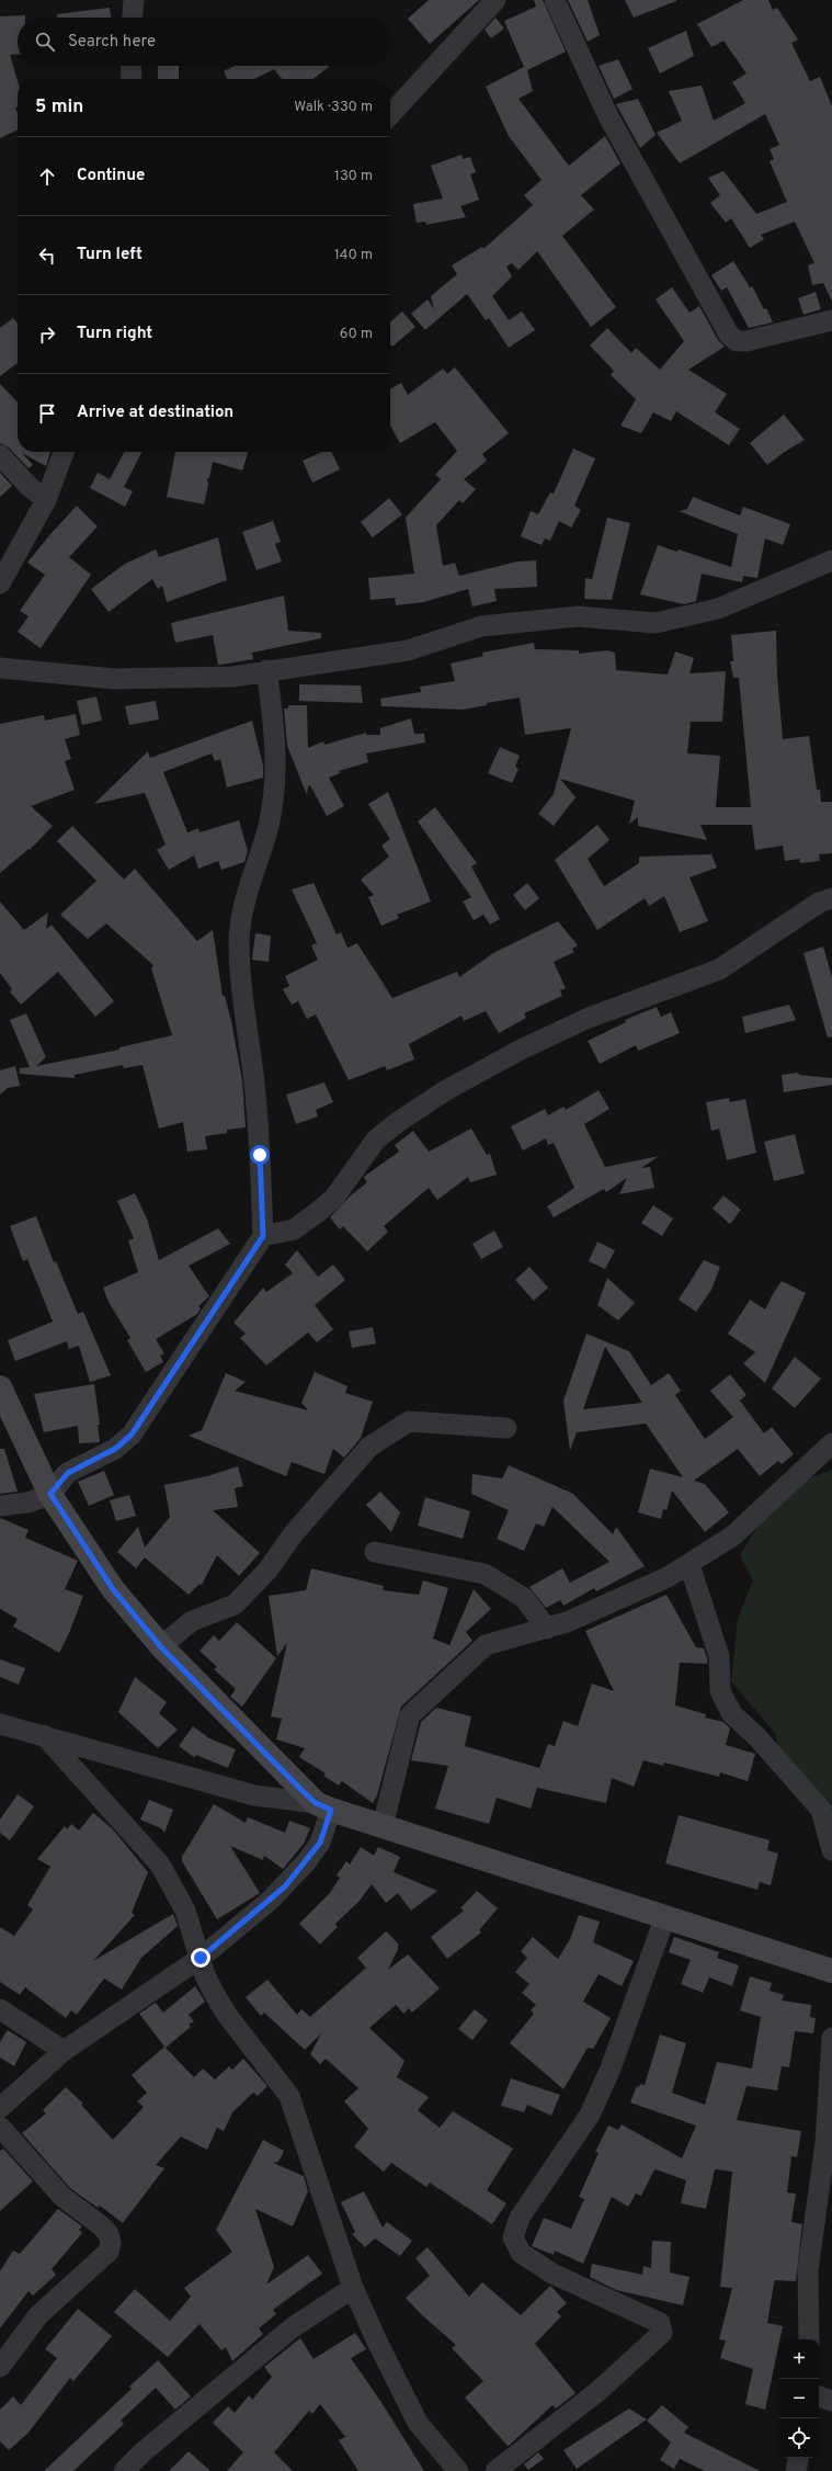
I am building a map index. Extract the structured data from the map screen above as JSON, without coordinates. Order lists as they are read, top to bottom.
{
  "page": {
    "search": "Search here",
    "heading": ["5 min", "Walk · 330 m"],
    "list": [
      ["Continue", "130 m"],
      ["Turn left", "140 m"],
      ["Turn right", "60 m"],
      "Arrive at destination"
    ],
    "map_buttons": ["+", "−"]
  }
}
